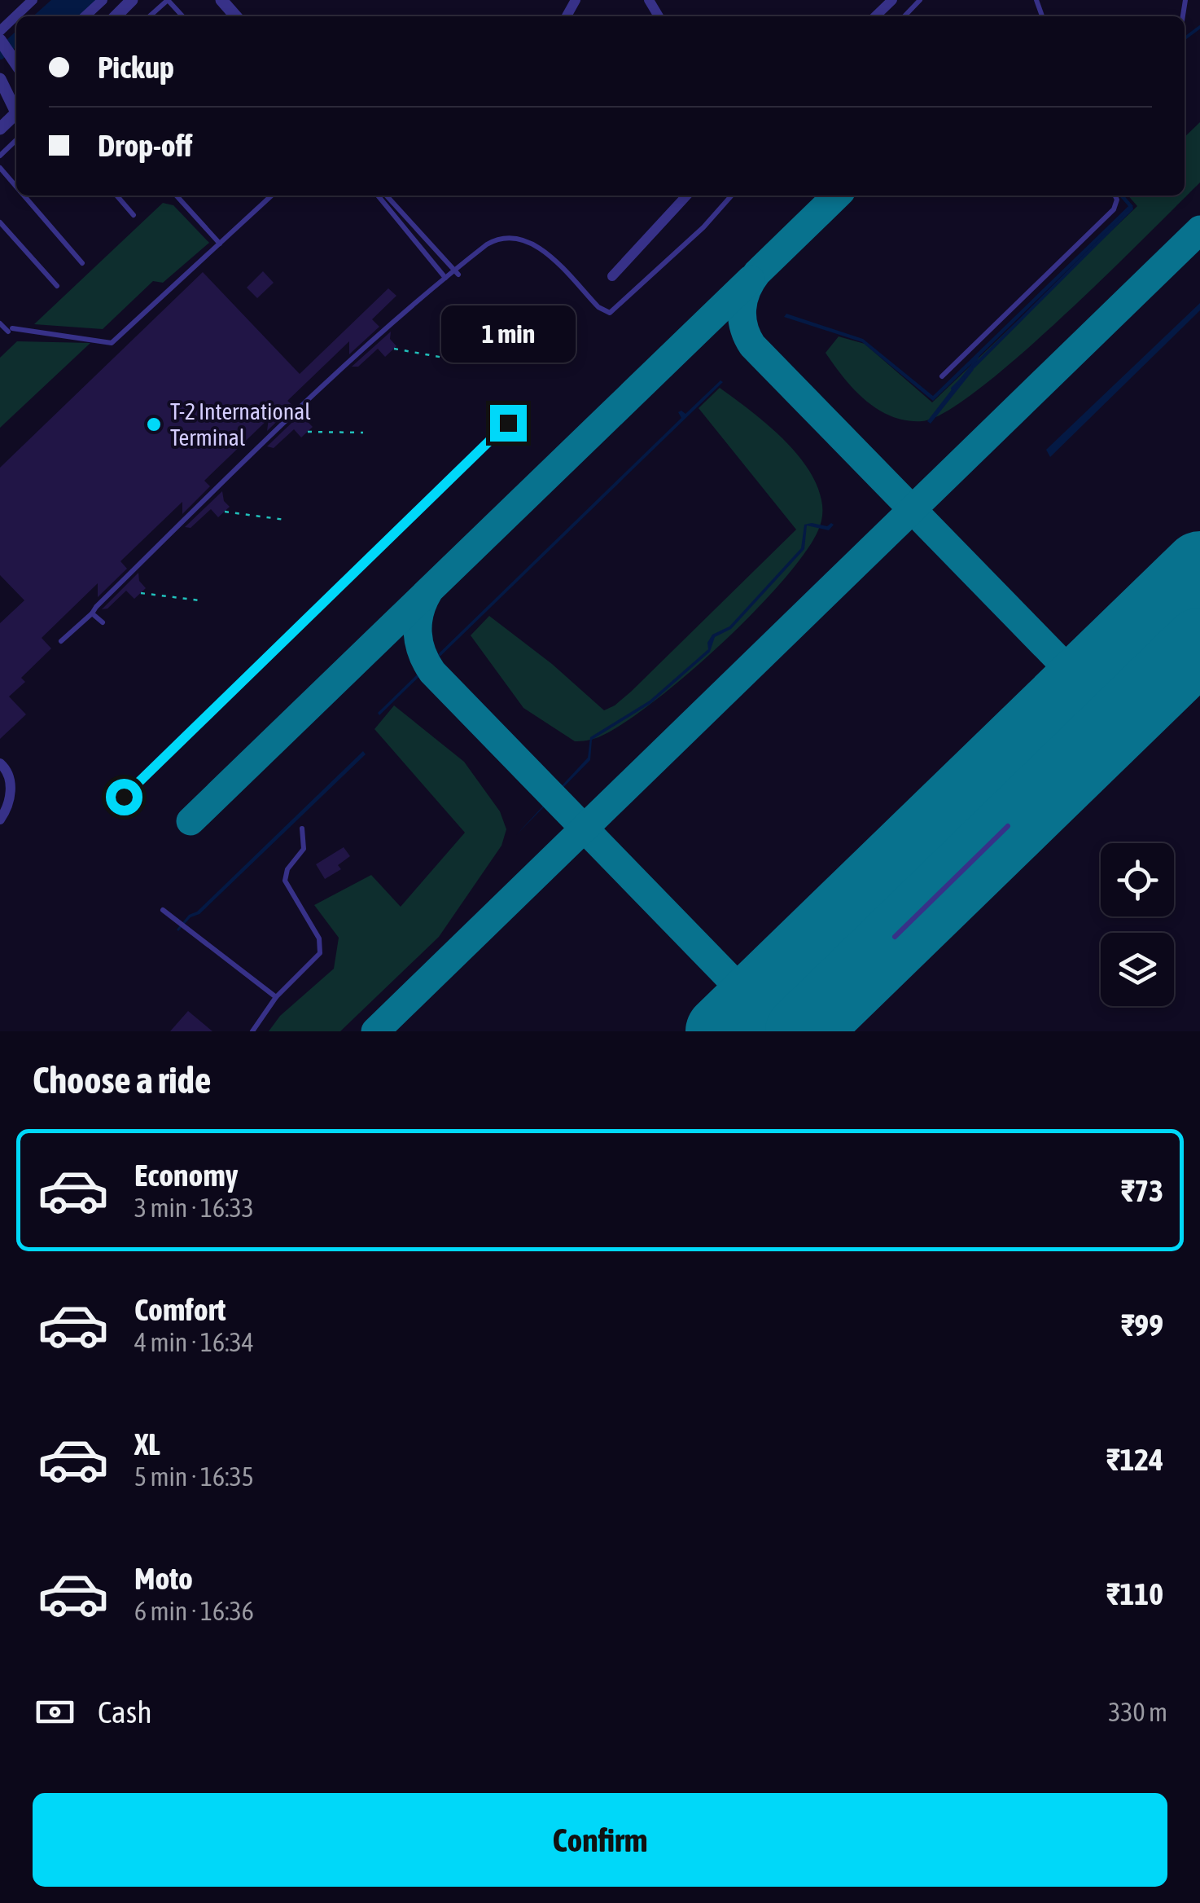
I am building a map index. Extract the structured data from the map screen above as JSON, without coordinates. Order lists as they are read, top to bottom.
{
  "places": ["T-2 International Terminal"],
  "page": {
    "banner": ["Pickup", "Drop-off"],
    "bubble": "1 min",
    "heading": "Choose a ride",
    "list": [
      {
        "name": "Economy",
        "note": "3 min · 16:33",
        "value": "₹73"
      },
      {
        "name": "Comfort",
        "note": "4 min · 16:34",
        "value": "₹99"
      },
      {
        "name": "XL",
        "note": "5 min · 16:35",
        "value": "₹124"
      },
      {
        "name": "Moto",
        "note": "6 min · 16:36",
        "value": "₹110"
      }
    ],
    "pay": ["Cash", "330 m"],
    "buttons": "Confirm"
  }
}
